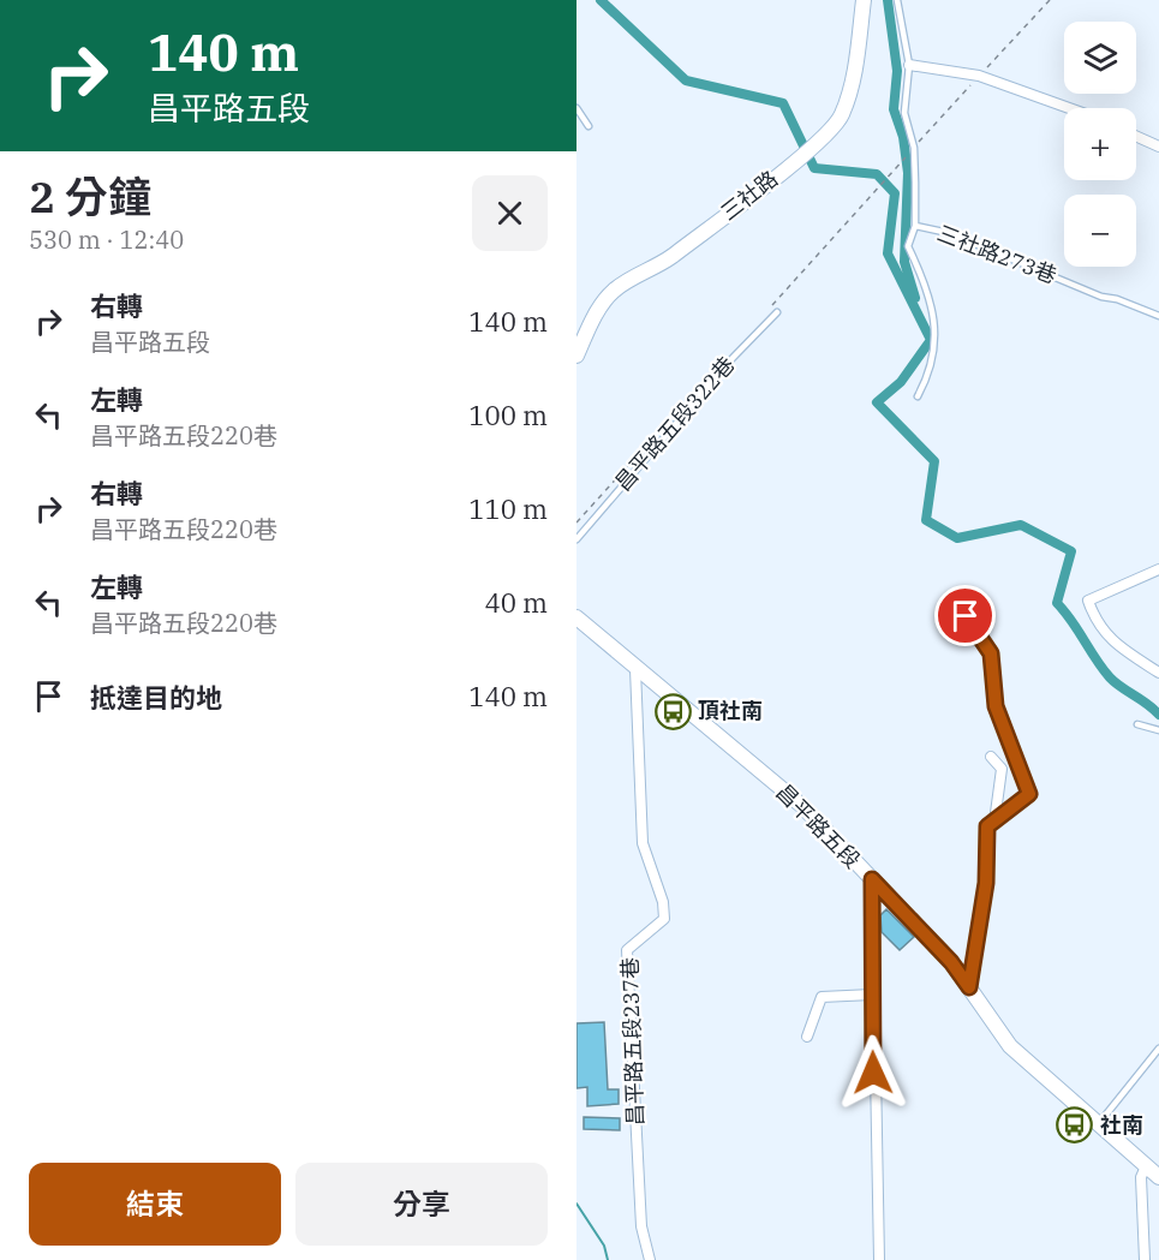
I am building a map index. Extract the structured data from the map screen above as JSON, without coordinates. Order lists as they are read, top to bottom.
{
  "streets": {
    "street": ["三社路", "昌平路五段", "昌平路五段237巷"],
    "lane": ["三社路273巷", "昌平路五段322巷"]
  },
  "crossings": [
    ["昌平路五段", "昌平路五段237巷"]
  ],
  "places": {
    "bus stop": ["頂社南", "社南"]
  },
  "page": {
    "turn": ["140 m", "昌平路五段"],
    "map_buttons": ["+", "−"],
    "heading": ["2 分鐘", "530 m · 12:40"],
    "list": [
      {
        "name": "右轉",
        "note": "昌平路五段",
        "value": "140 m"
      },
      {
        "name": "左轉",
        "note": "昌平路五段220巷",
        "value": "100 m"
      },
      {
        "name": "右轉",
        "note": "昌平路五段220巷",
        "value": "110 m"
      },
      {
        "name": "左轉",
        "note": "昌平路五段220巷",
        "value": "40 m"
      },
      {
        "name": "抵達目的地",
        "value": "140 m"
      }
    ],
    "buttons": ["結束", "分享"]
  }
}
